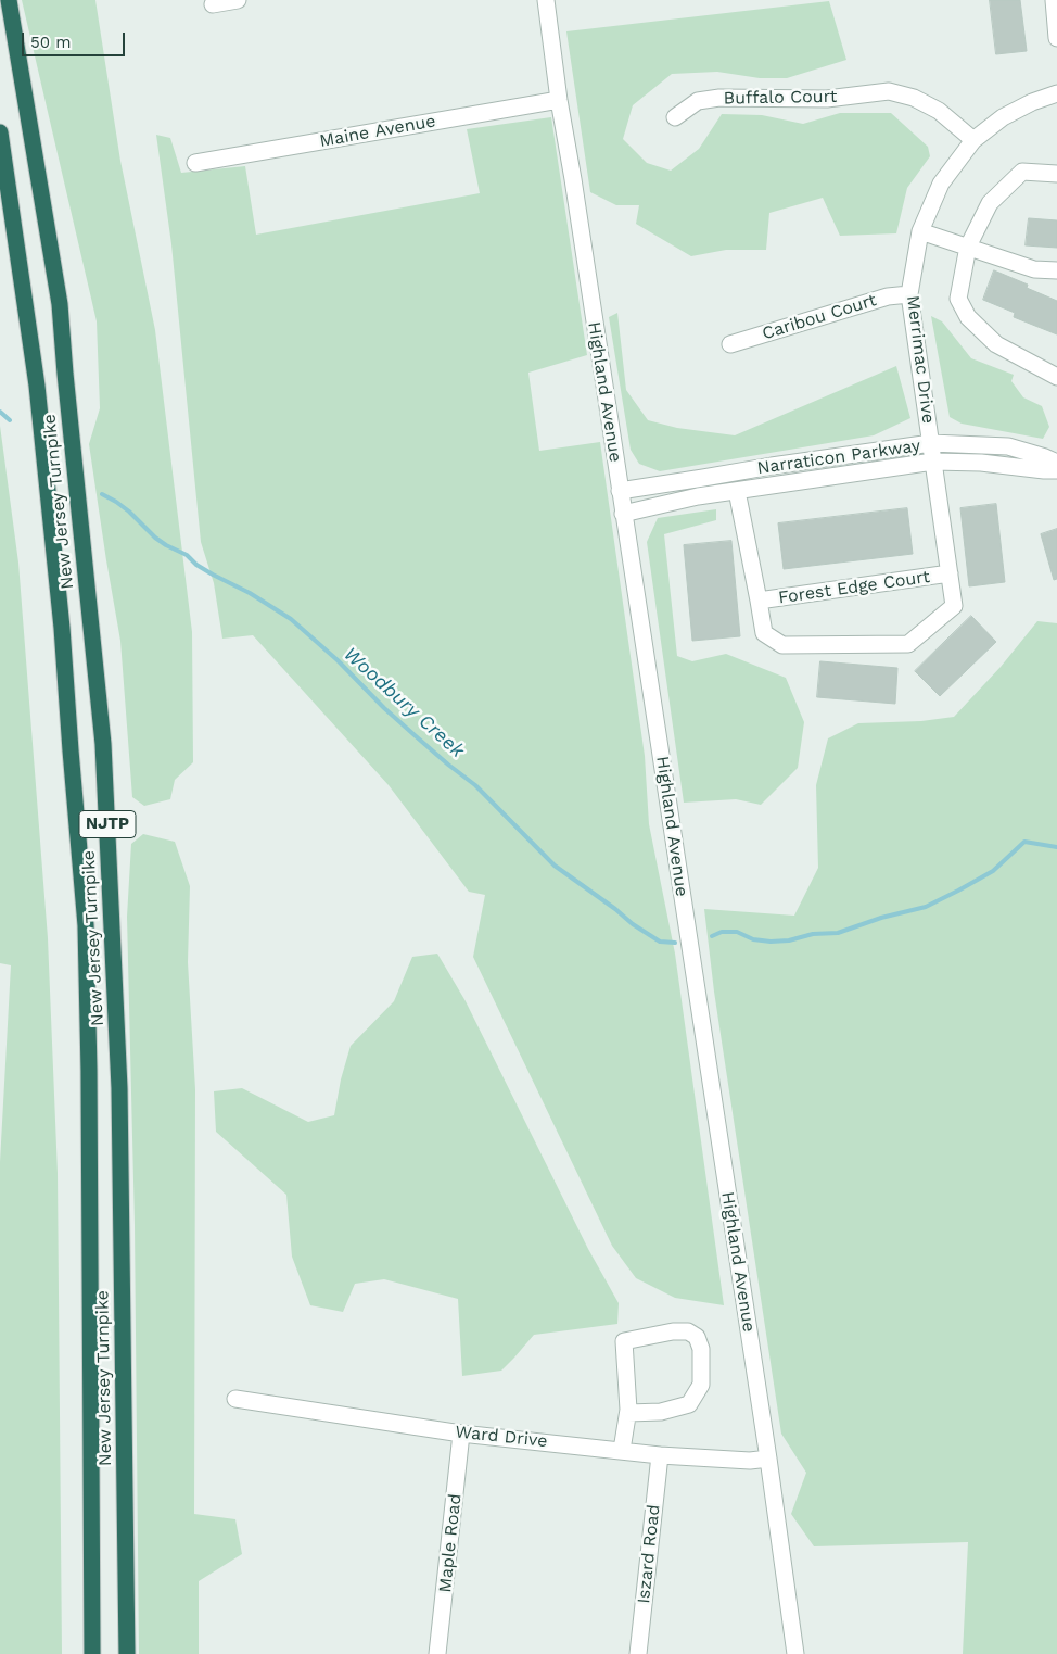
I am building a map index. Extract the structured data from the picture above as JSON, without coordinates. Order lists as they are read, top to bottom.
{
  "streets": {
    "highway": ["New Jersey Turnpike", "NJTP"],
    "street": [
      "Buffalo Court",
      "Maine Avenue",
      "Caribou Court",
      "Merrimac Drive",
      "Highland Avenue",
      "Narraticon Parkway",
      "Forest Edge Court",
      "Ward Drive",
      "Maple Road",
      "Iszard Road"
    ]
  },
  "crossings": [
    ["Buffalo Court", "Merrimac Drive"],
    ["Maine Avenue", "Highland Avenue"],
    ["Caribou Court", "Merrimac Drive"],
    ["Merrimac Drive", "Narraticon Parkway"],
    ["Merrimac Drive", "Forest Edge Court"],
    ["Highland Avenue", "Narraticon Parkway"],
    ["Highland Avenue", "Ward Drive"],
    ["Narraticon Parkway", "Forest Edge Court"],
    ["Ward Drive", "Maple Road"],
    ["Ward Drive", "Iszard Road"]
  ],
  "water": ["Woodbury Creek"],
  "scale_bar": "50 m"
}
